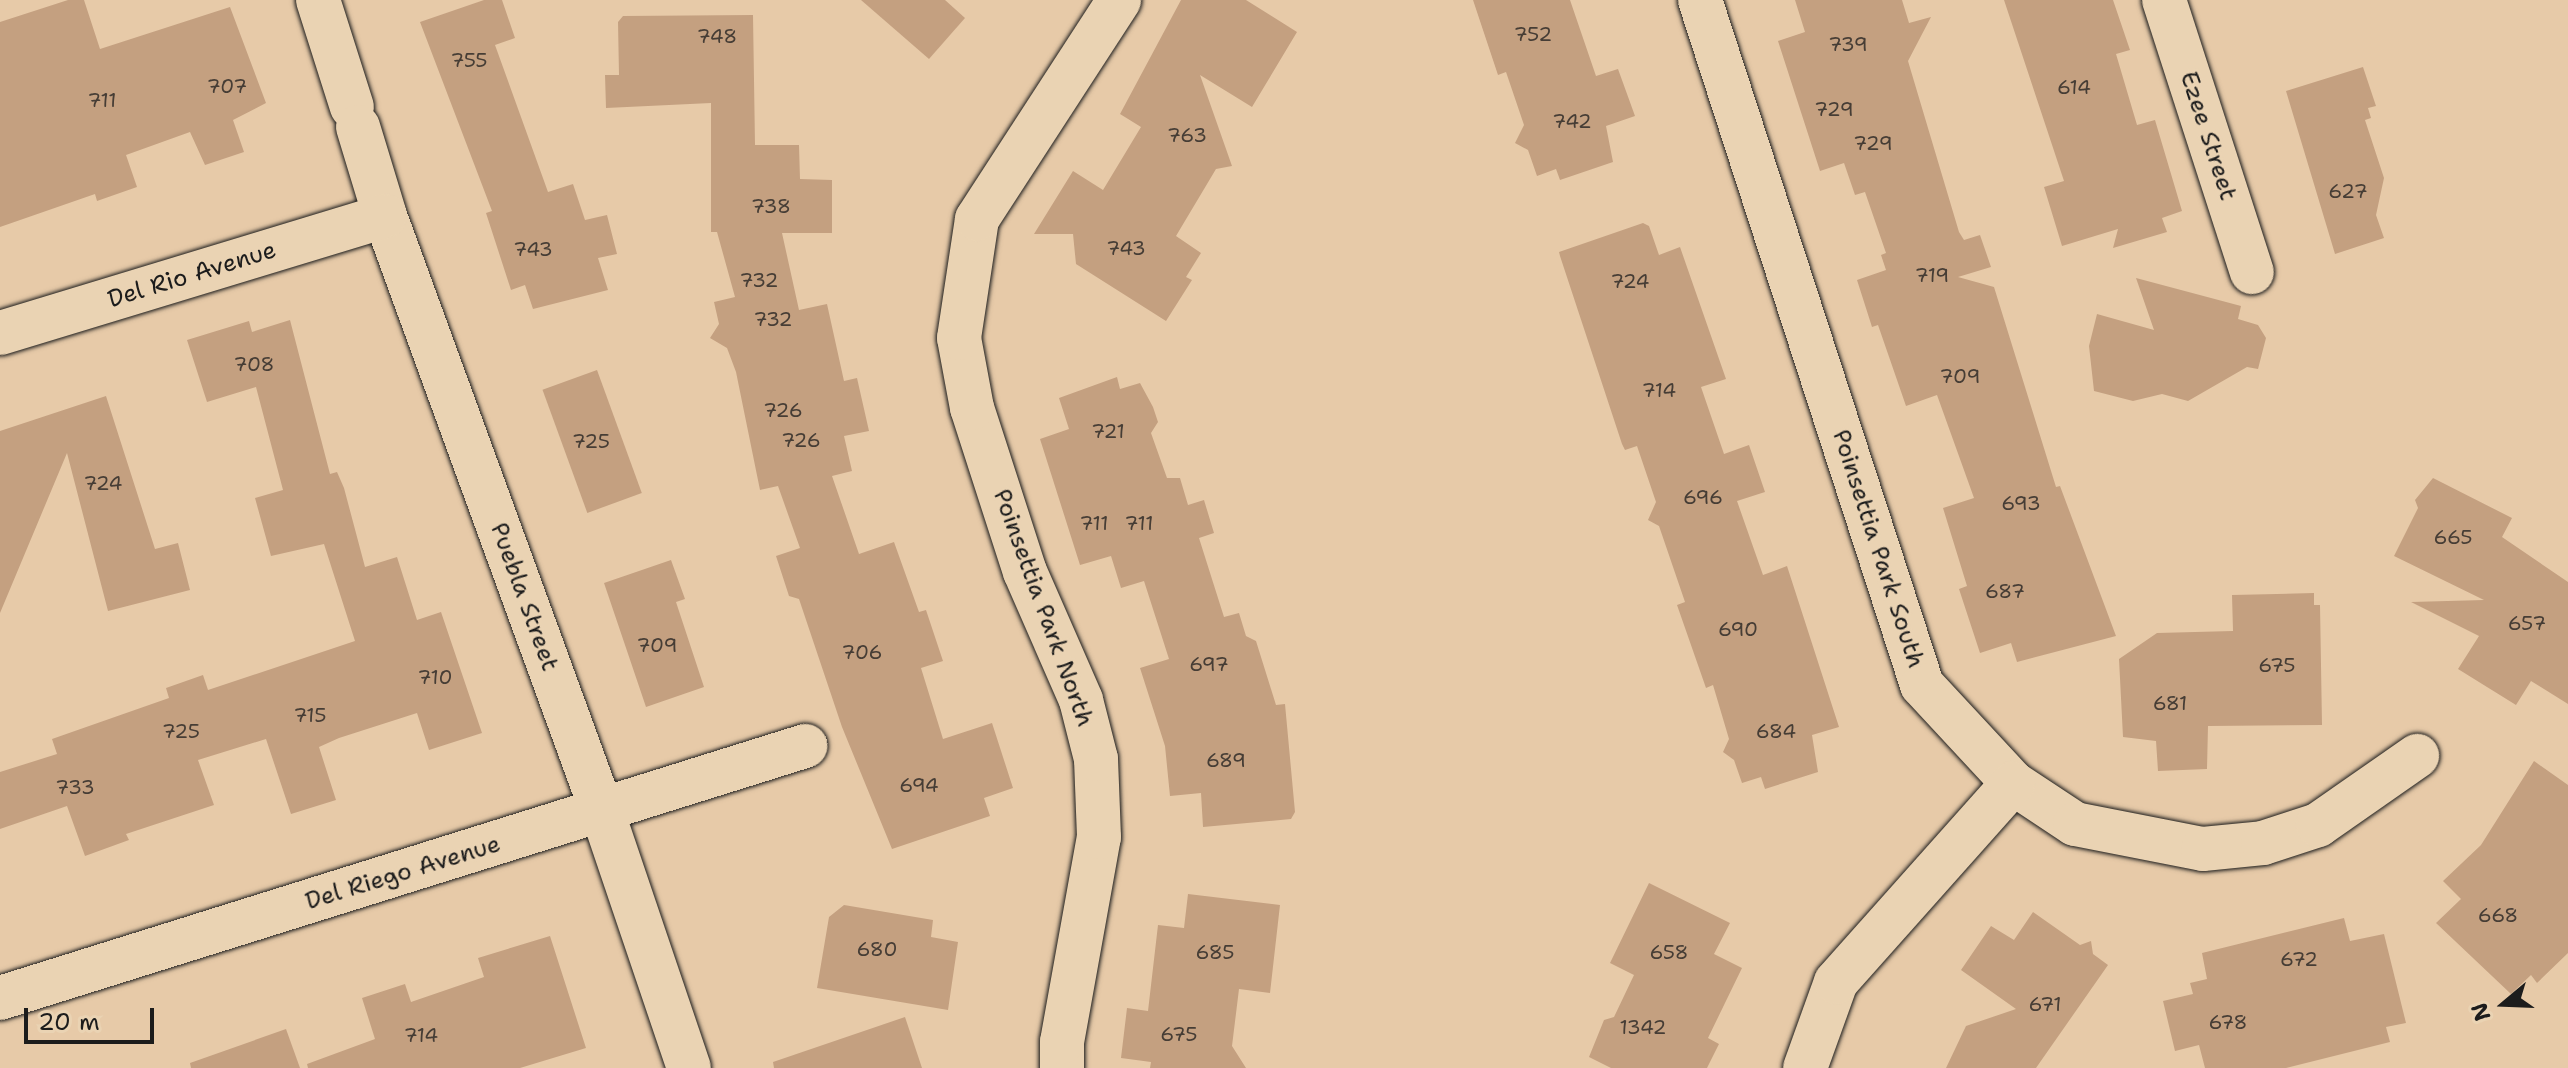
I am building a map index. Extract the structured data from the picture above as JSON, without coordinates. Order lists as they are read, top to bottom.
{
  "streets": {
    "street": [
      "Ezee Street",
      "Del Rio Avenue",
      "Poinsettia Park South",
      "Puebla Street",
      "Poinsettia Park North",
      "Del Riego Avenue"
    ]
  },
  "crossings": [
    ["Del Rio Avenue", "Puebla Street"],
    ["Puebla Street", "Del Riego Avenue"]
  ],
  "house_numbers": [
    "752",
    "748",
    "739",
    "755",
    "707",
    "614",
    "711",
    "729",
    "742",
    "763",
    "729",
    "627",
    "738",
    "743",
    "743",
    "719",
    "732",
    "724",
    "732",
    "708",
    "709",
    "714",
    "726",
    "721",
    "726",
    "725",
    "724",
    "696",
    "693",
    "711",
    "711",
    "665",
    "687",
    "657",
    "690",
    "709",
    "706",
    "697",
    "675",
    "710",
    "681",
    "715",
    "725",
    "684",
    "689",
    "694",
    "733",
    "668",
    "680",
    "685",
    "658",
    "672",
    "671",
    "678",
    "1342",
    "675",
    "714"
  ],
  "scale_bar": "20 m",
  "north": "left"
}
